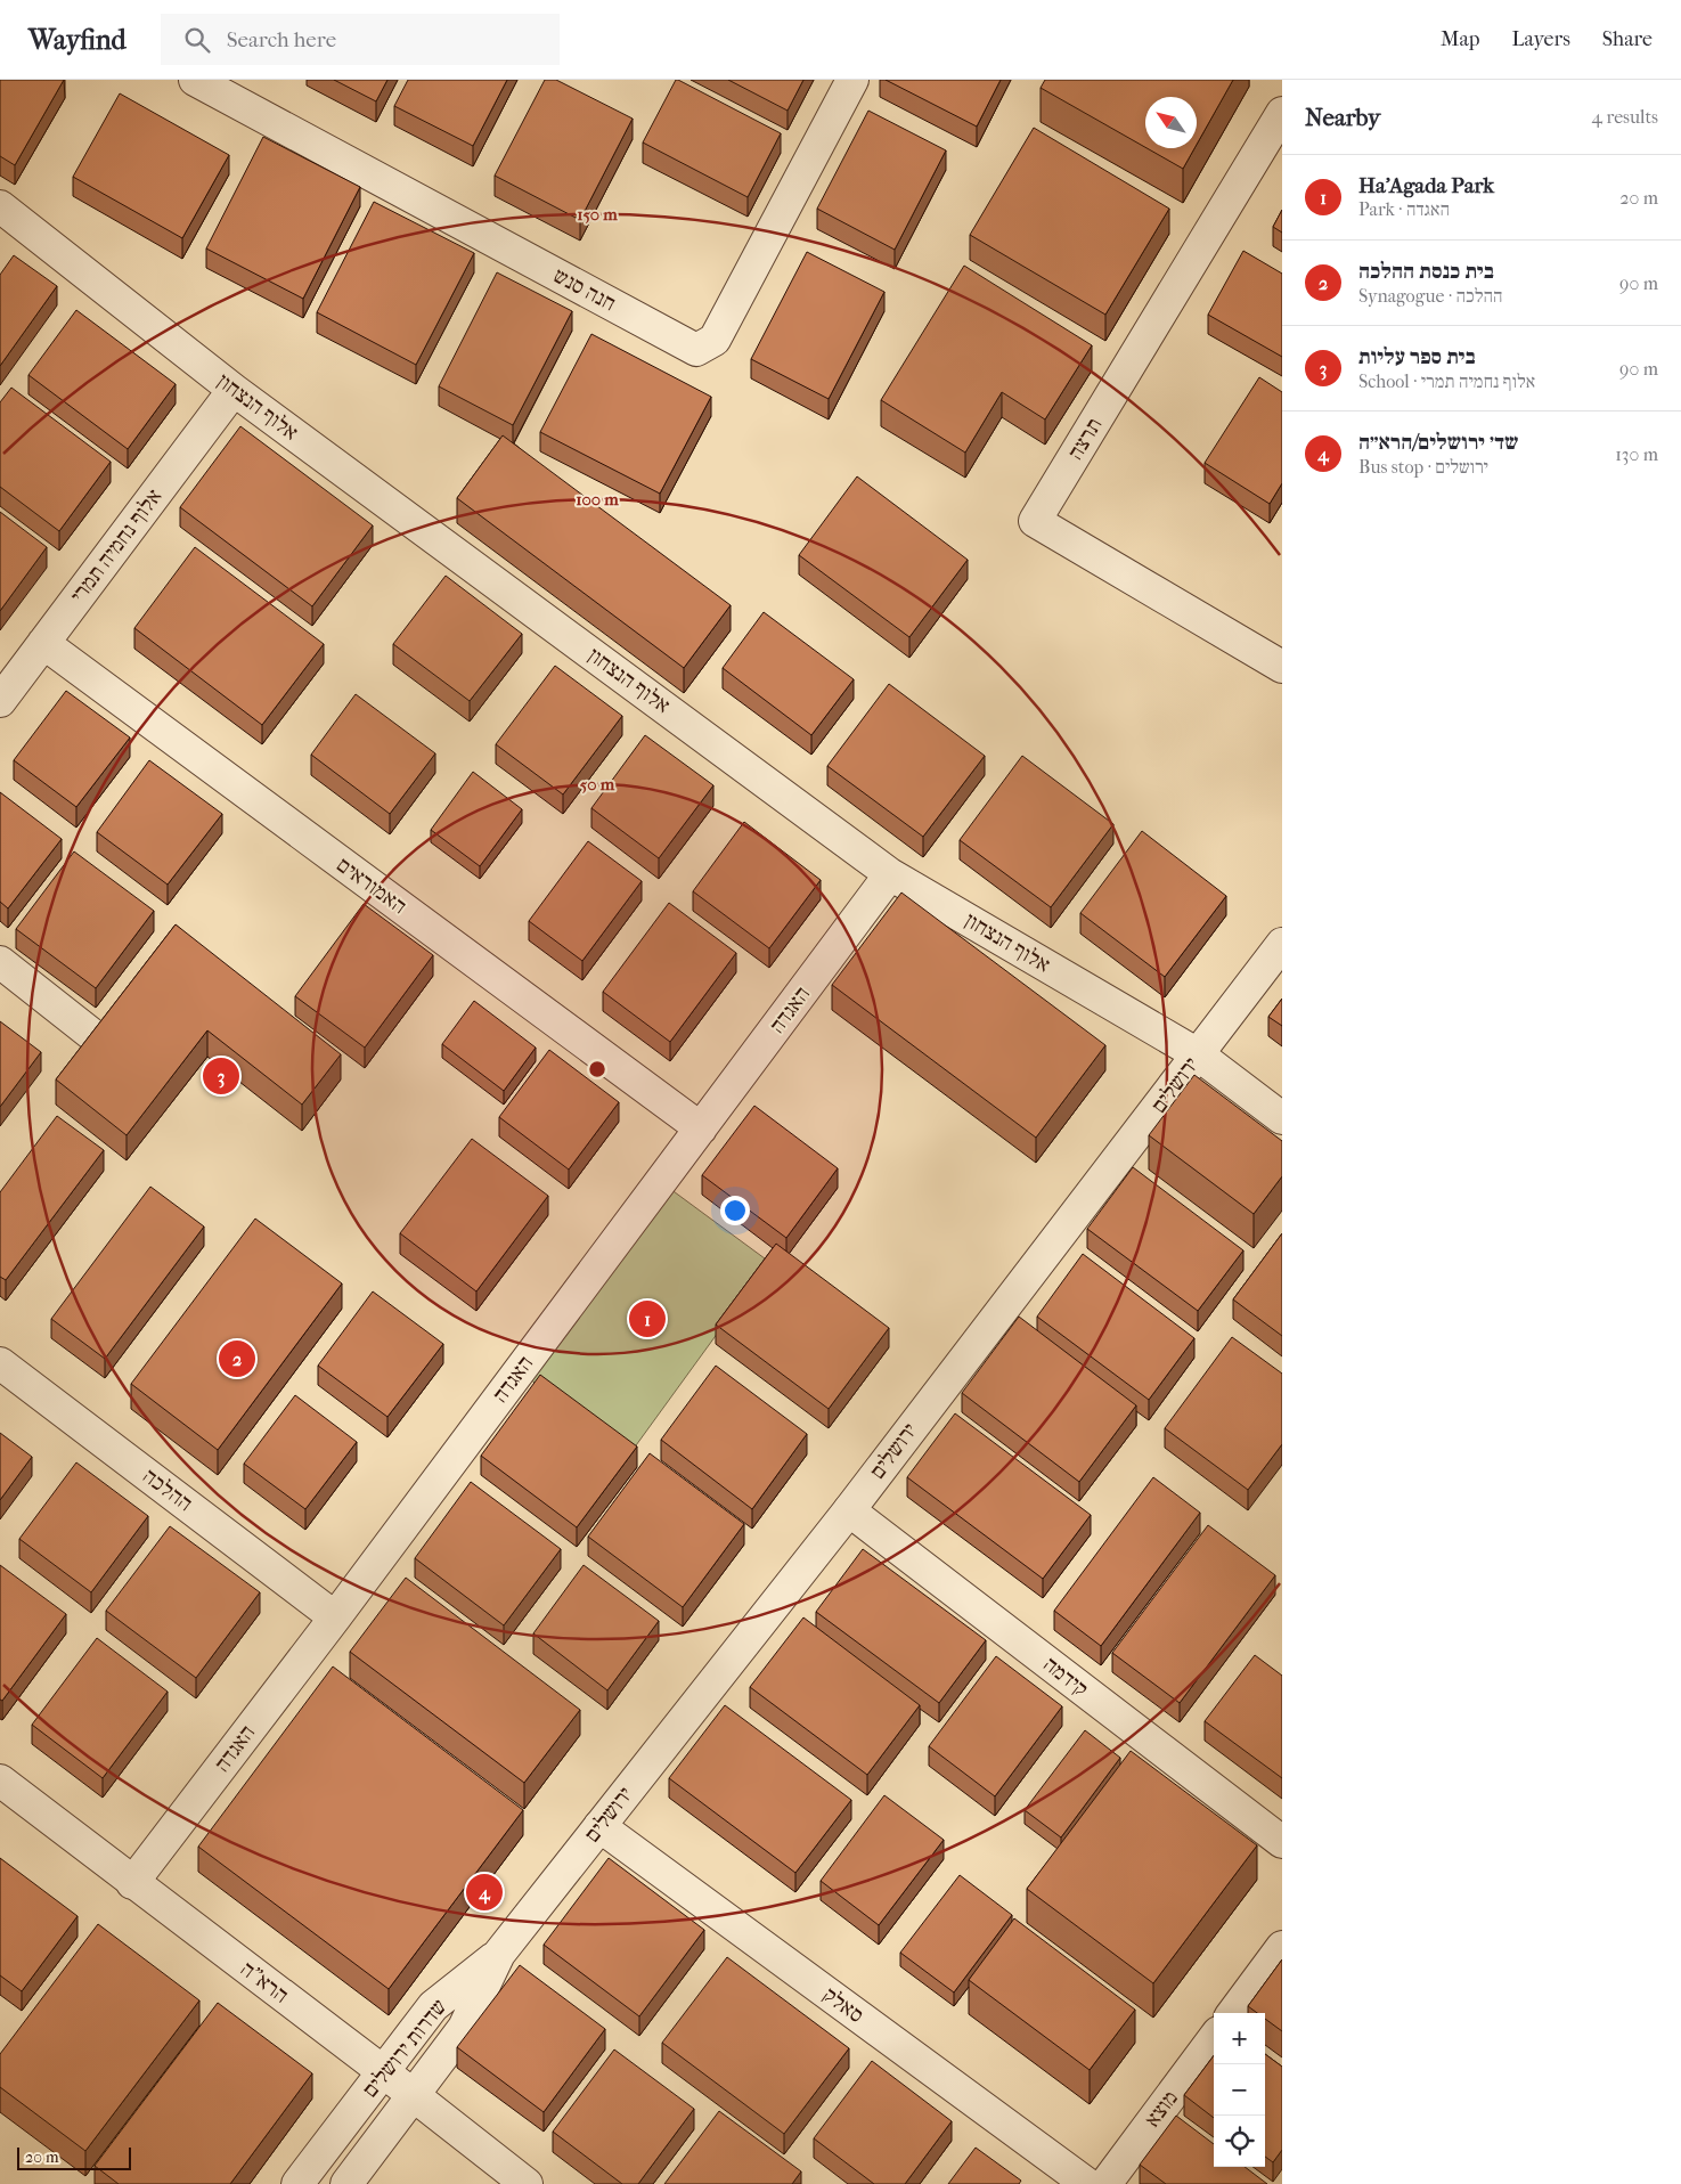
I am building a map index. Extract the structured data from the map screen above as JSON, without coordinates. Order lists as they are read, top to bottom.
{
  "streets": {
    "street": [
      "חנה סנש",
      "אלוף הנצחון",
      "תרצה",
      "אלוף נחמיה תמרי",
      "האמוראים",
      "האגדה",
      "ירושלים",
      "ההלכה",
      "קידמה",
      "הרא\"ה",
      "סאלק",
      "שדרות ירושלים",
      "מוצא"
    ]
  },
  "crossings": [
    ["אלוף הנצחון", "אלוף נחמיה תמרי"],
    ["אלוף הנצחון", "האגדה"],
    ["אלוף הנצחון", "ירושלים"],
    ["אלוף נחמיה תמרי", "האמוראים"],
    ["האמוראים", "האגדה"],
    ["האגדה", "ההלכה"],
    ["האגדה", "הרא\"ה"],
    ["ירושלים", "קידמה"],
    ["ירושלים", "סאלק"],
    ["ירושלים", "שדרות ירושלים"],
    ["הרא\"ה", "שדרות ירושלים"]
  ],
  "scale_bar": "20 m",
  "north": "top left",
  "page": {
    "header": "Wayfind",
    "search": "Search here",
    "nav": ["Map", "Layers", "Share"],
    "heading": ["Nearby", "4 results"],
    "list": [
      {
        "mark": "1",
        "name": "Ha'Agada Park",
        "note": "Park · האגדה",
        "value": "20 m"
      },
      {
        "mark": "2",
        "name": "בית כנסת ההלכה",
        "note": "Synagogue · ההלכה",
        "value": "90 m"
      },
      {
        "mark": "3",
        "name": "בית ספר עליות",
        "note": "School · אלוף נחמיה תמרי",
        "value": "90 m"
      },
      {
        "mark": "4",
        "name": "שד׳ ירושלים/הרא״ה",
        "note": "Bus stop · ירושלים",
        "value": "130 m"
      }
    ],
    "pins": [
      "3",
      "1",
      "2",
      "4"
    ],
    "map_buttons": ["+", "−"],
    "scale": "20 m"
  },
  "rings": ["150 m", "100 m", "50 m"]
}
